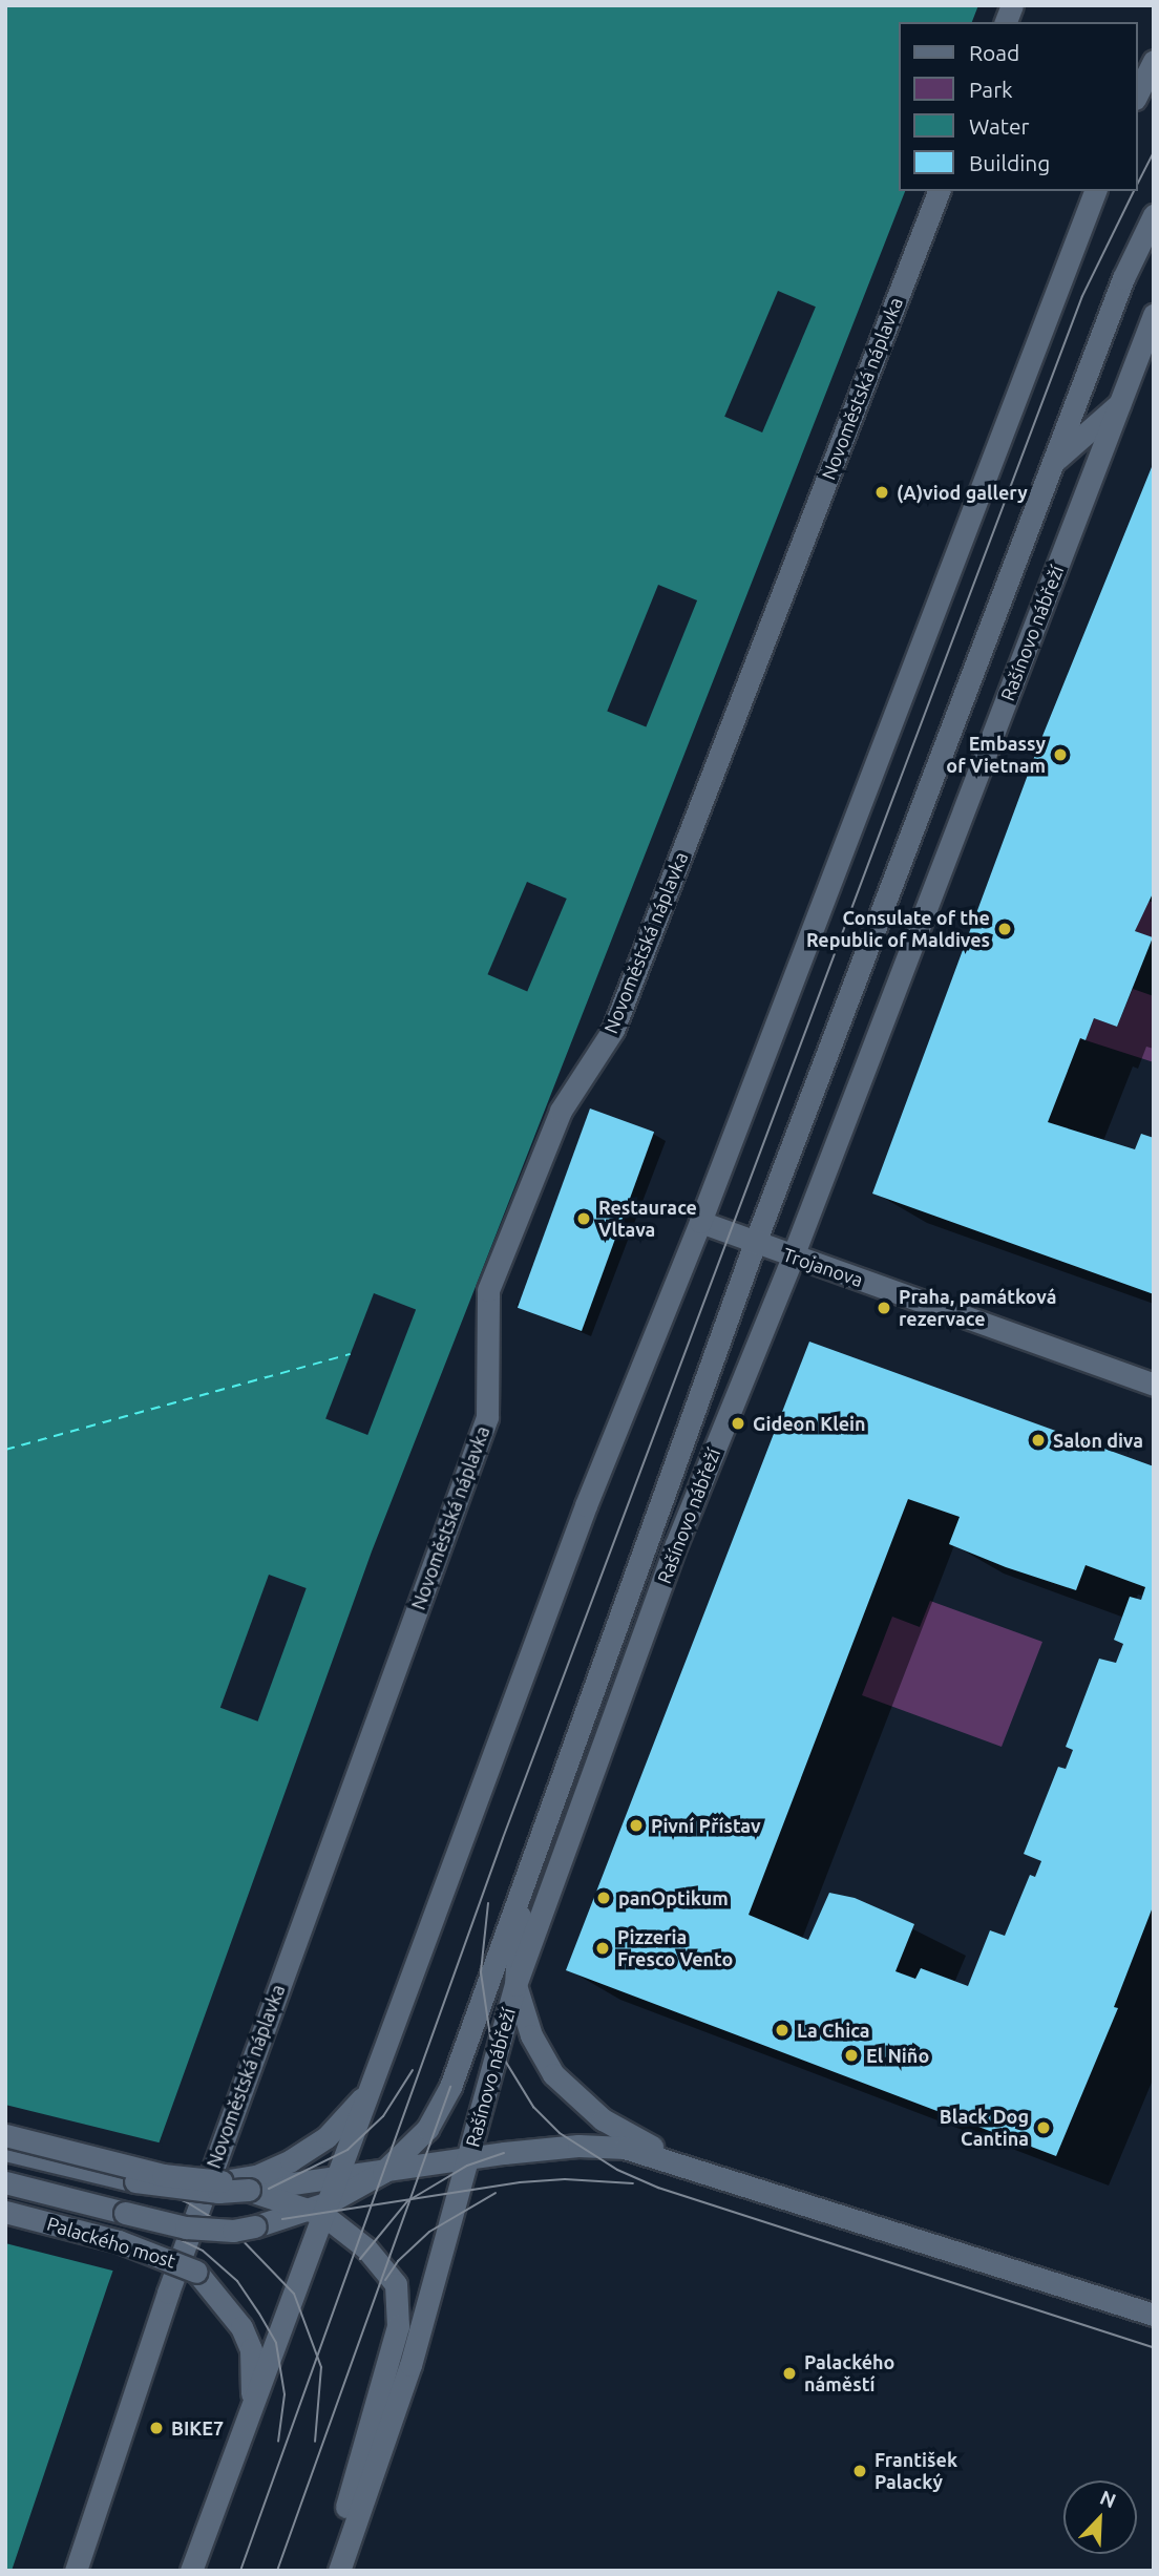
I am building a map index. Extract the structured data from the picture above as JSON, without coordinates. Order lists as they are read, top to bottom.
{
  "streets": {
    "main road": [
      "Novoměstská náplavka",
      "Rašínovo nábřeží",
      "Trojanova",
      "Palackého most"
    ]
  },
  "crossings": [
    ["Rašínovo nábřeží", "Trojanova"]
  ],
  "places": [
    "(A)viod gallery",
    "Embassy of Vietnam",
    "Consulate of the Republic of Maldives",
    "Restaurace Vltava",
    "Praha, památková rezervace",
    "Gideon Klein",
    "Salon diva",
    "Pivní Přístav",
    "panOptikum",
    "Pizzeria Fresco Vento",
    "La Chica",
    "El Niño",
    "Black Dog Cantina",
    "Palackého náměstí",
    "BIKE7",
    "František Palacký"
  ],
  "legend": [
    "Road",
    "Park",
    "Water",
    "Building"
  ],
  "north": "top right"
}
